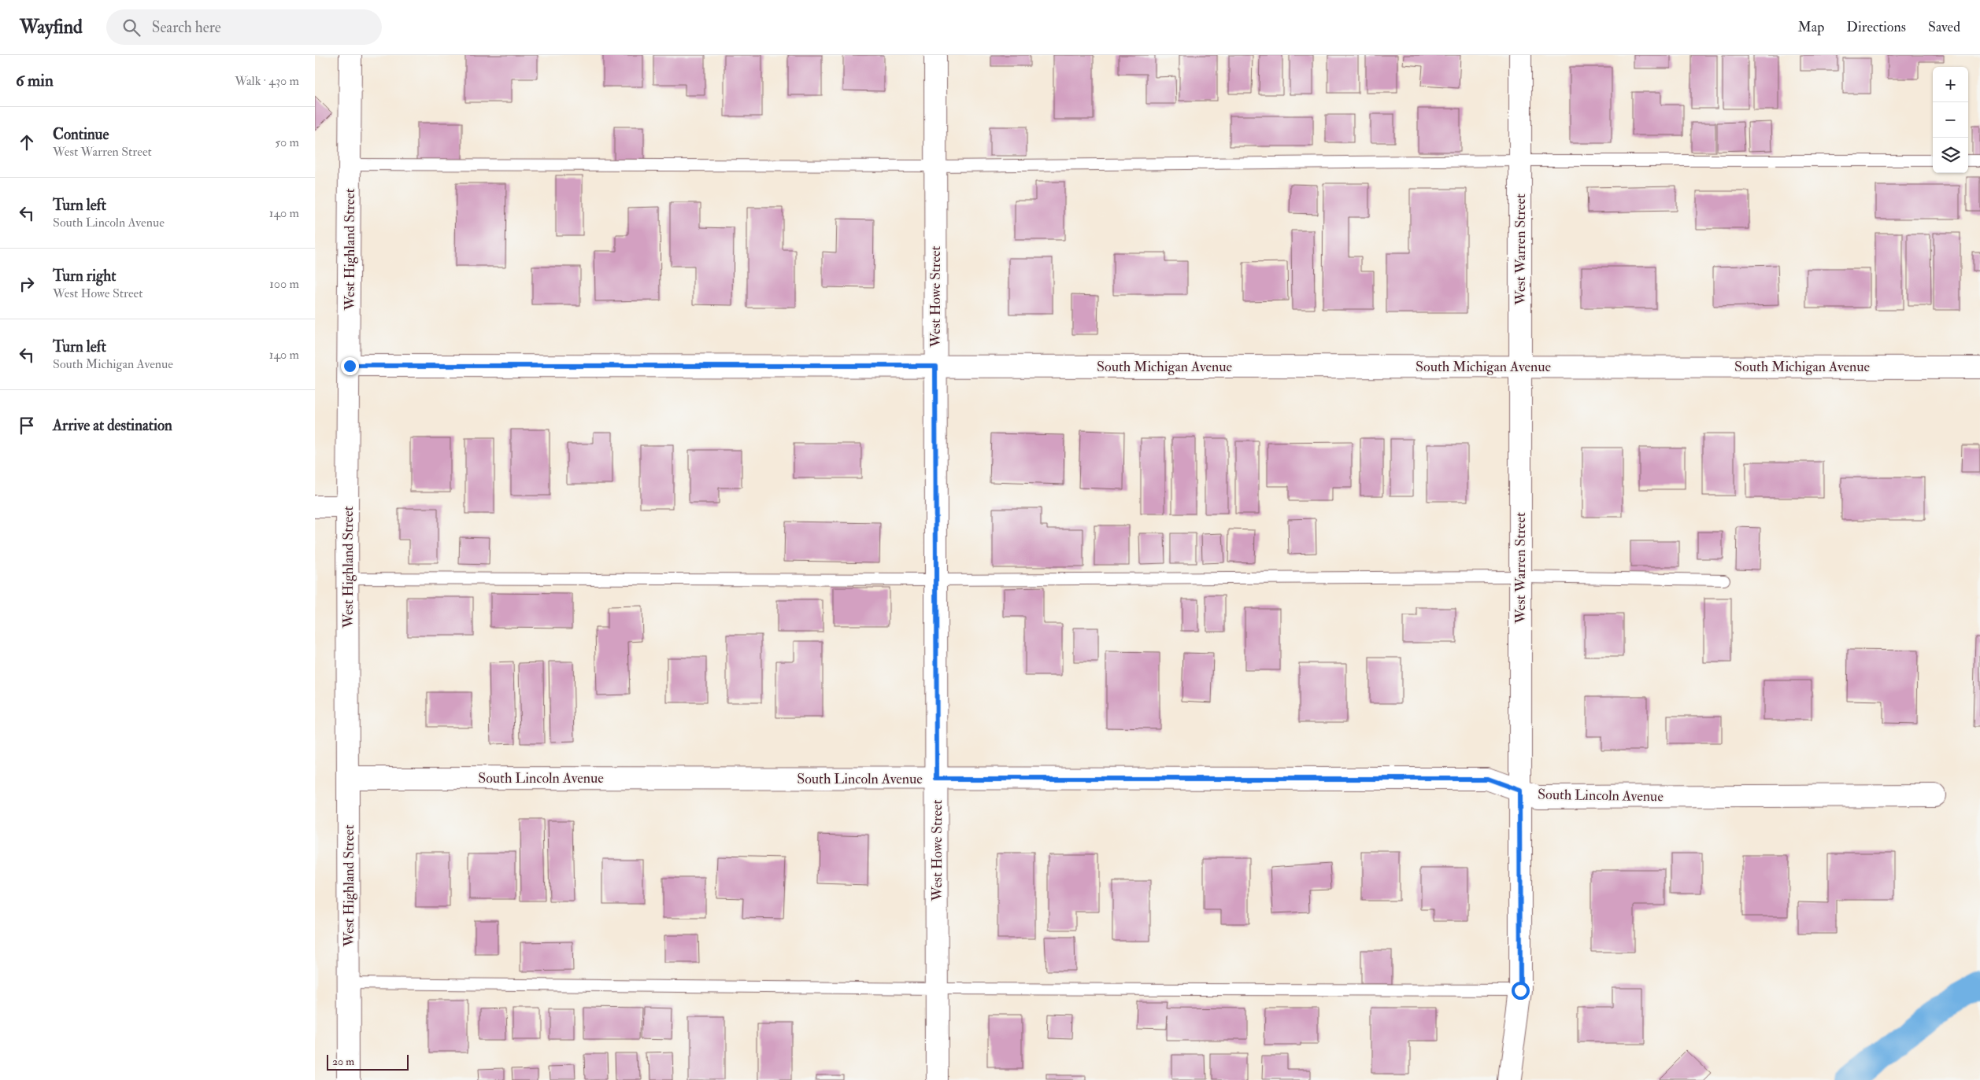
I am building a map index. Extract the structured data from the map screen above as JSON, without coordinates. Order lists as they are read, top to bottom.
{
  "streets": {
    "street": [
      "West Highland Street",
      "West Warren Street",
      "West Howe Street",
      "South Michigan Avenue",
      "South Lincoln Avenue"
    ]
  },
  "crossings": [
    ["West Highland Street", "South Michigan Avenue"],
    ["West Highland Street", "South Lincoln Avenue"],
    ["West Warren Street", "South Michigan Avenue"],
    ["West Warren Street", "South Lincoln Avenue"],
    ["West Howe Street", "South Michigan Avenue"],
    ["West Howe Street", "South Lincoln Avenue"]
  ],
  "scale_bar": "20 m",
  "page": {
    "header": "Wayfind",
    "search": "Search here",
    "nav": ["Map", "Directions", "Saved"],
    "heading": ["6 min", "Walk · 430 m"],
    "map_buttons": ["+", "−"],
    "list": [
      ["Continue", "West Warren Street", "50 m"],
      ["Turn left", "South Lincoln Avenue", "140 m"],
      ["Turn right", "West Howe Street", "100 m"],
      ["Turn left", "South Michigan Avenue", "140 m"],
      "Arrive at destination"
    ],
    "scale": "20 m"
  }
}
